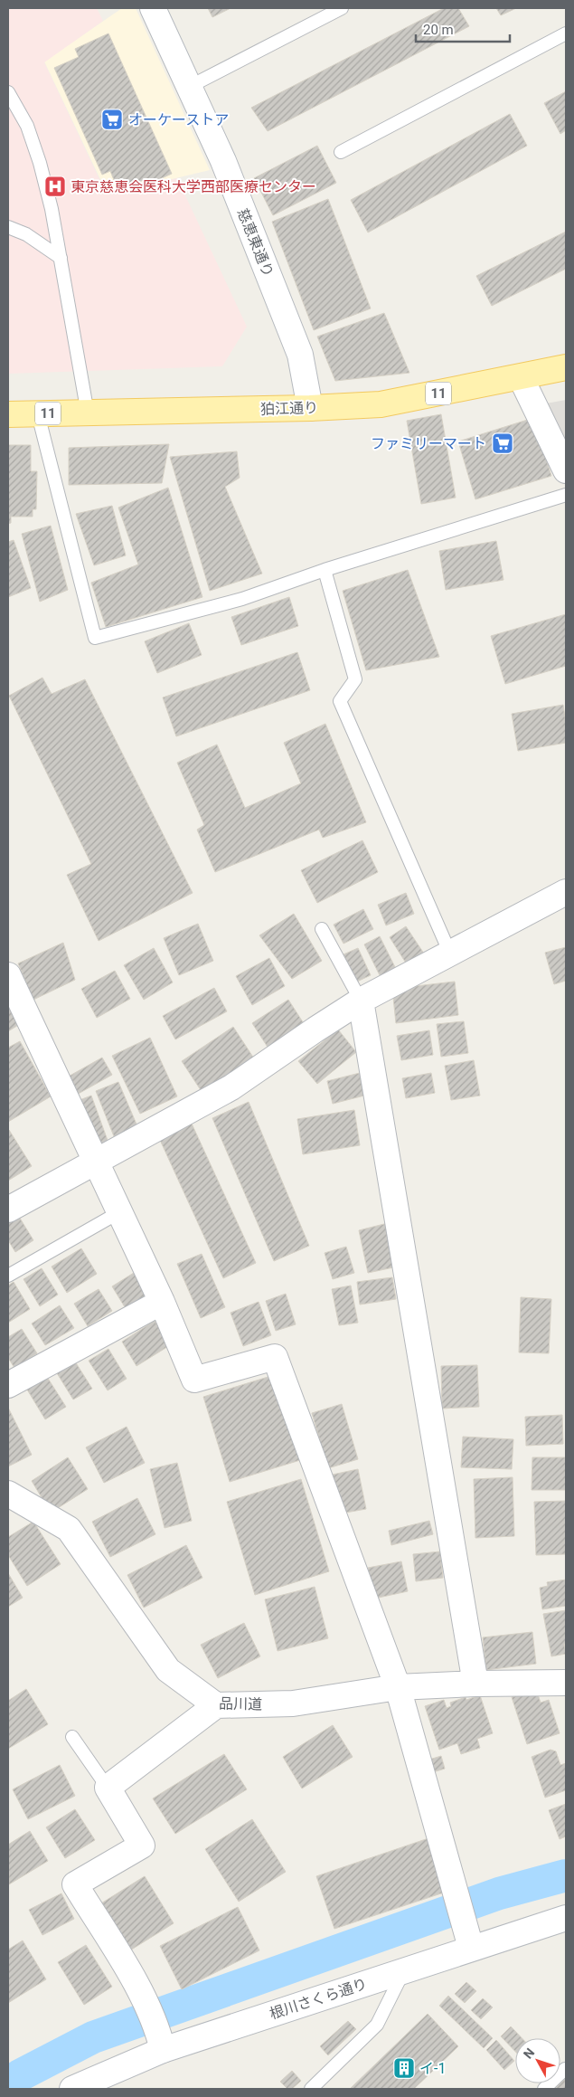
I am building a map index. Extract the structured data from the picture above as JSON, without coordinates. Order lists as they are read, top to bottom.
{
  "streets": {
    "main road": ["11", "狛江通り"],
    "street": ["慈恵東通り", "品川道", "根川さくら通り"]
  },
  "crossings": [
    ["慈恵東通り", "狛江通り"]
  ],
  "places": {
    "supermarket": ["オーケーストア", "ファミリーマート"],
    "hospital": ["東京慈恵会医科大学西部医療センター"],
    "building": ["イ-1"]
  },
  "scale_bar": "20 m",
  "north": "top left"
}
